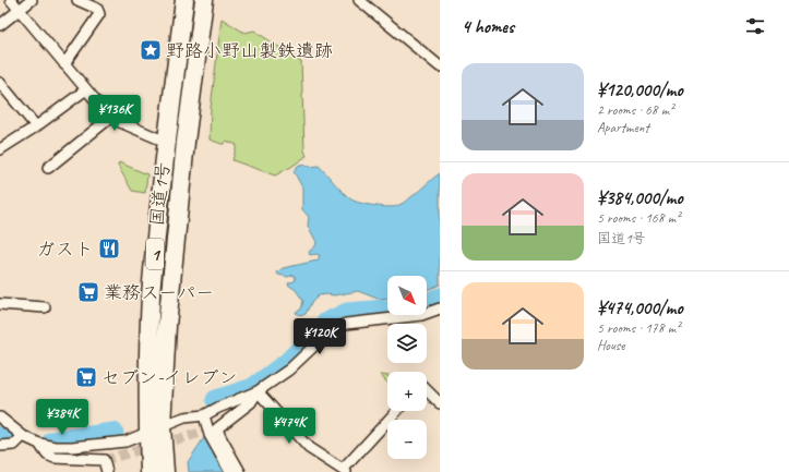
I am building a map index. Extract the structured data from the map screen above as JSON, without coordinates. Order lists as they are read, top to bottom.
{
  "streets": {
    "highway": ["国道1号", "1"]
  },
  "places": {
    "place": ["野路小野山製鉄遺跡"],
    "restaurant": ["ガスト"],
    "supermarket": ["業務スーパー", "セブン-イレブン"]
  },
  "north": "bottom right",
  "page": {
    "heading": "4 homes",
    "list": [
      {
        "name": "¥120,000/mo",
        "note": "2 rooms · 68 m² · Apartment"
      },
      {
        "name": "¥384,000/mo",
        "note": "5 rooms · 168 m² · 国道1号"
      },
      {
        "name": "¥474,000/mo",
        "note": "5 rooms · 178 m² · House"
      }
    ],
    "price": [
      "¥136K",
      "¥120K",
      "¥384K",
      "¥474K"
    ],
    "map_buttons": ["+", "−"]
  }
}
